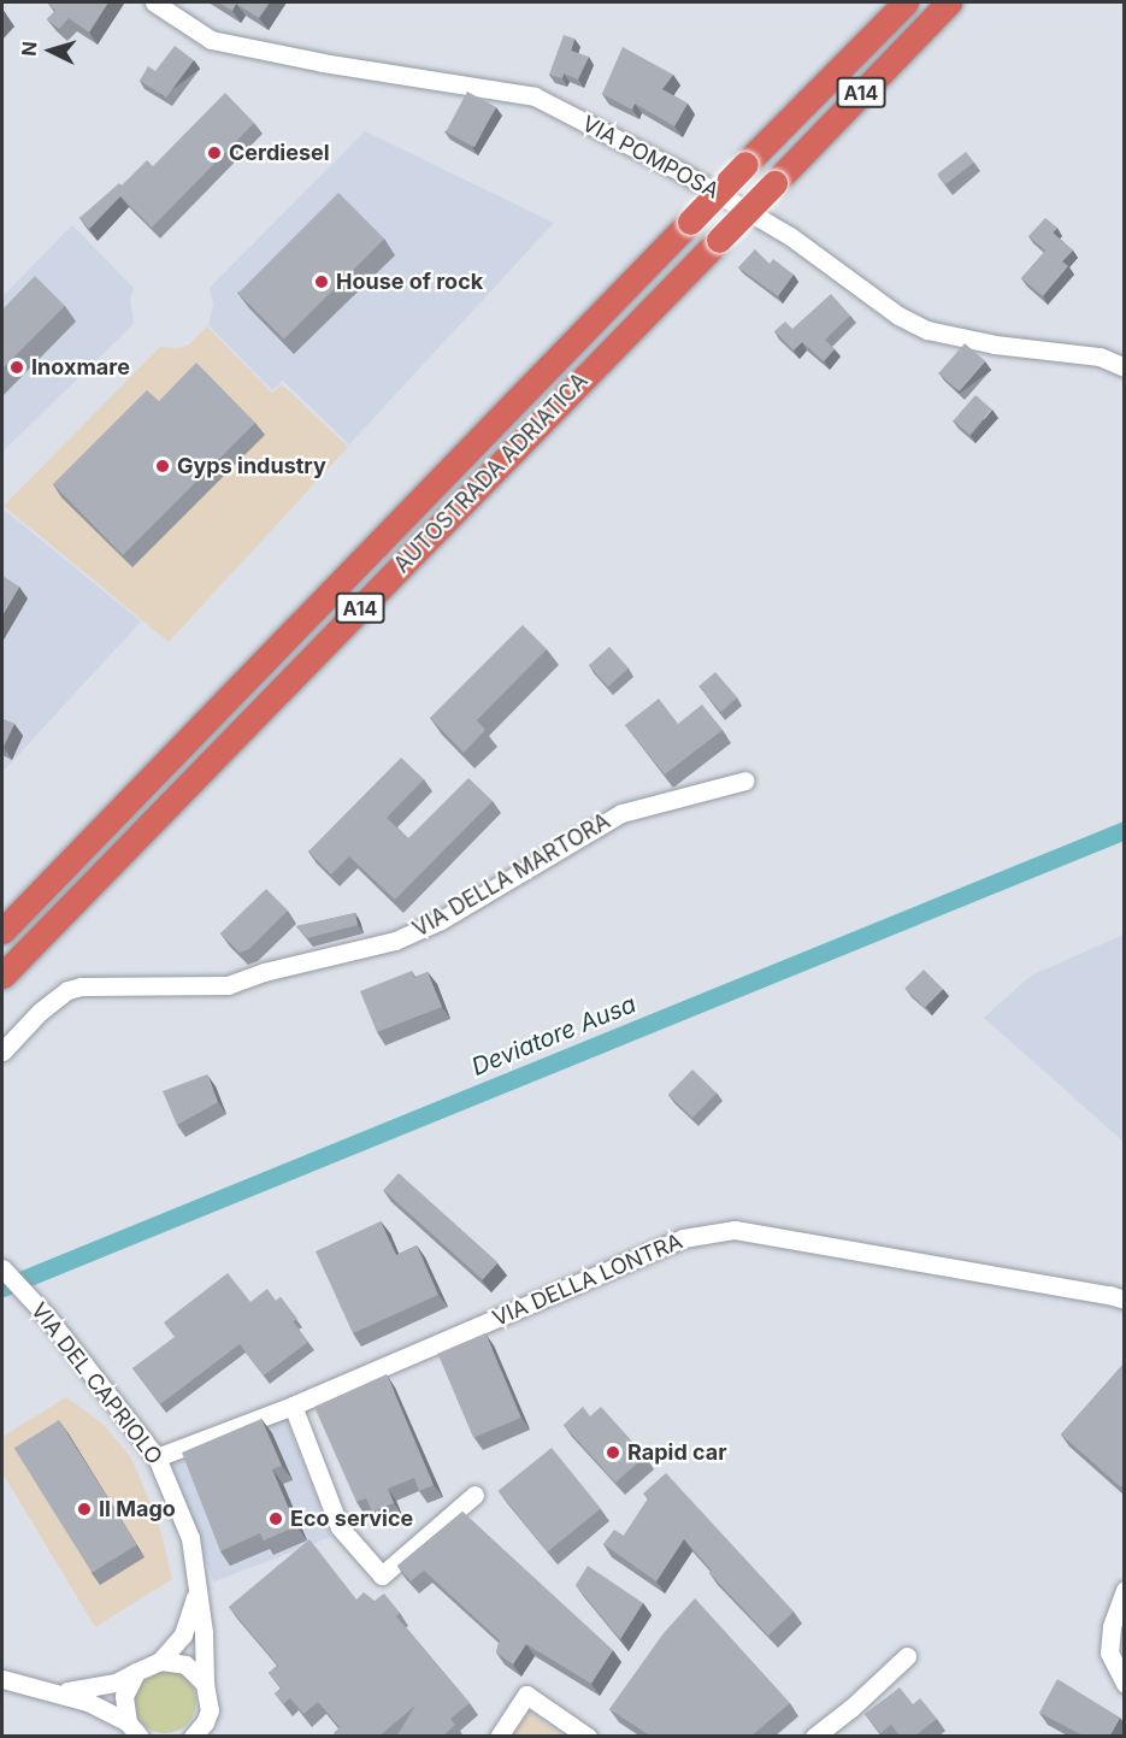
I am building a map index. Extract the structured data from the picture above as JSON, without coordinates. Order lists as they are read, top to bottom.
{
  "streets": {
    "highway": ["A14", "AUTOSTRADA ADRIATICA"],
    "street": [
      "VIA POMPOSA",
      "VIA DELLA MARTORA",
      "VIA DELLA LONTRA",
      "VIA DEL CAPRIOLO"
    ]
  },
  "crossings": [
    ["VIA DELLA LONTRA", "VIA DEL CAPRIOLO"]
  ],
  "water": ["Deviatore Ausa"],
  "places": [
    "Cerdiesel",
    "House of rock",
    "Inoxmare",
    "Gyps industry",
    "Rapid car",
    "Il Mago",
    "Eco service"
  ],
  "north": "left"
}
